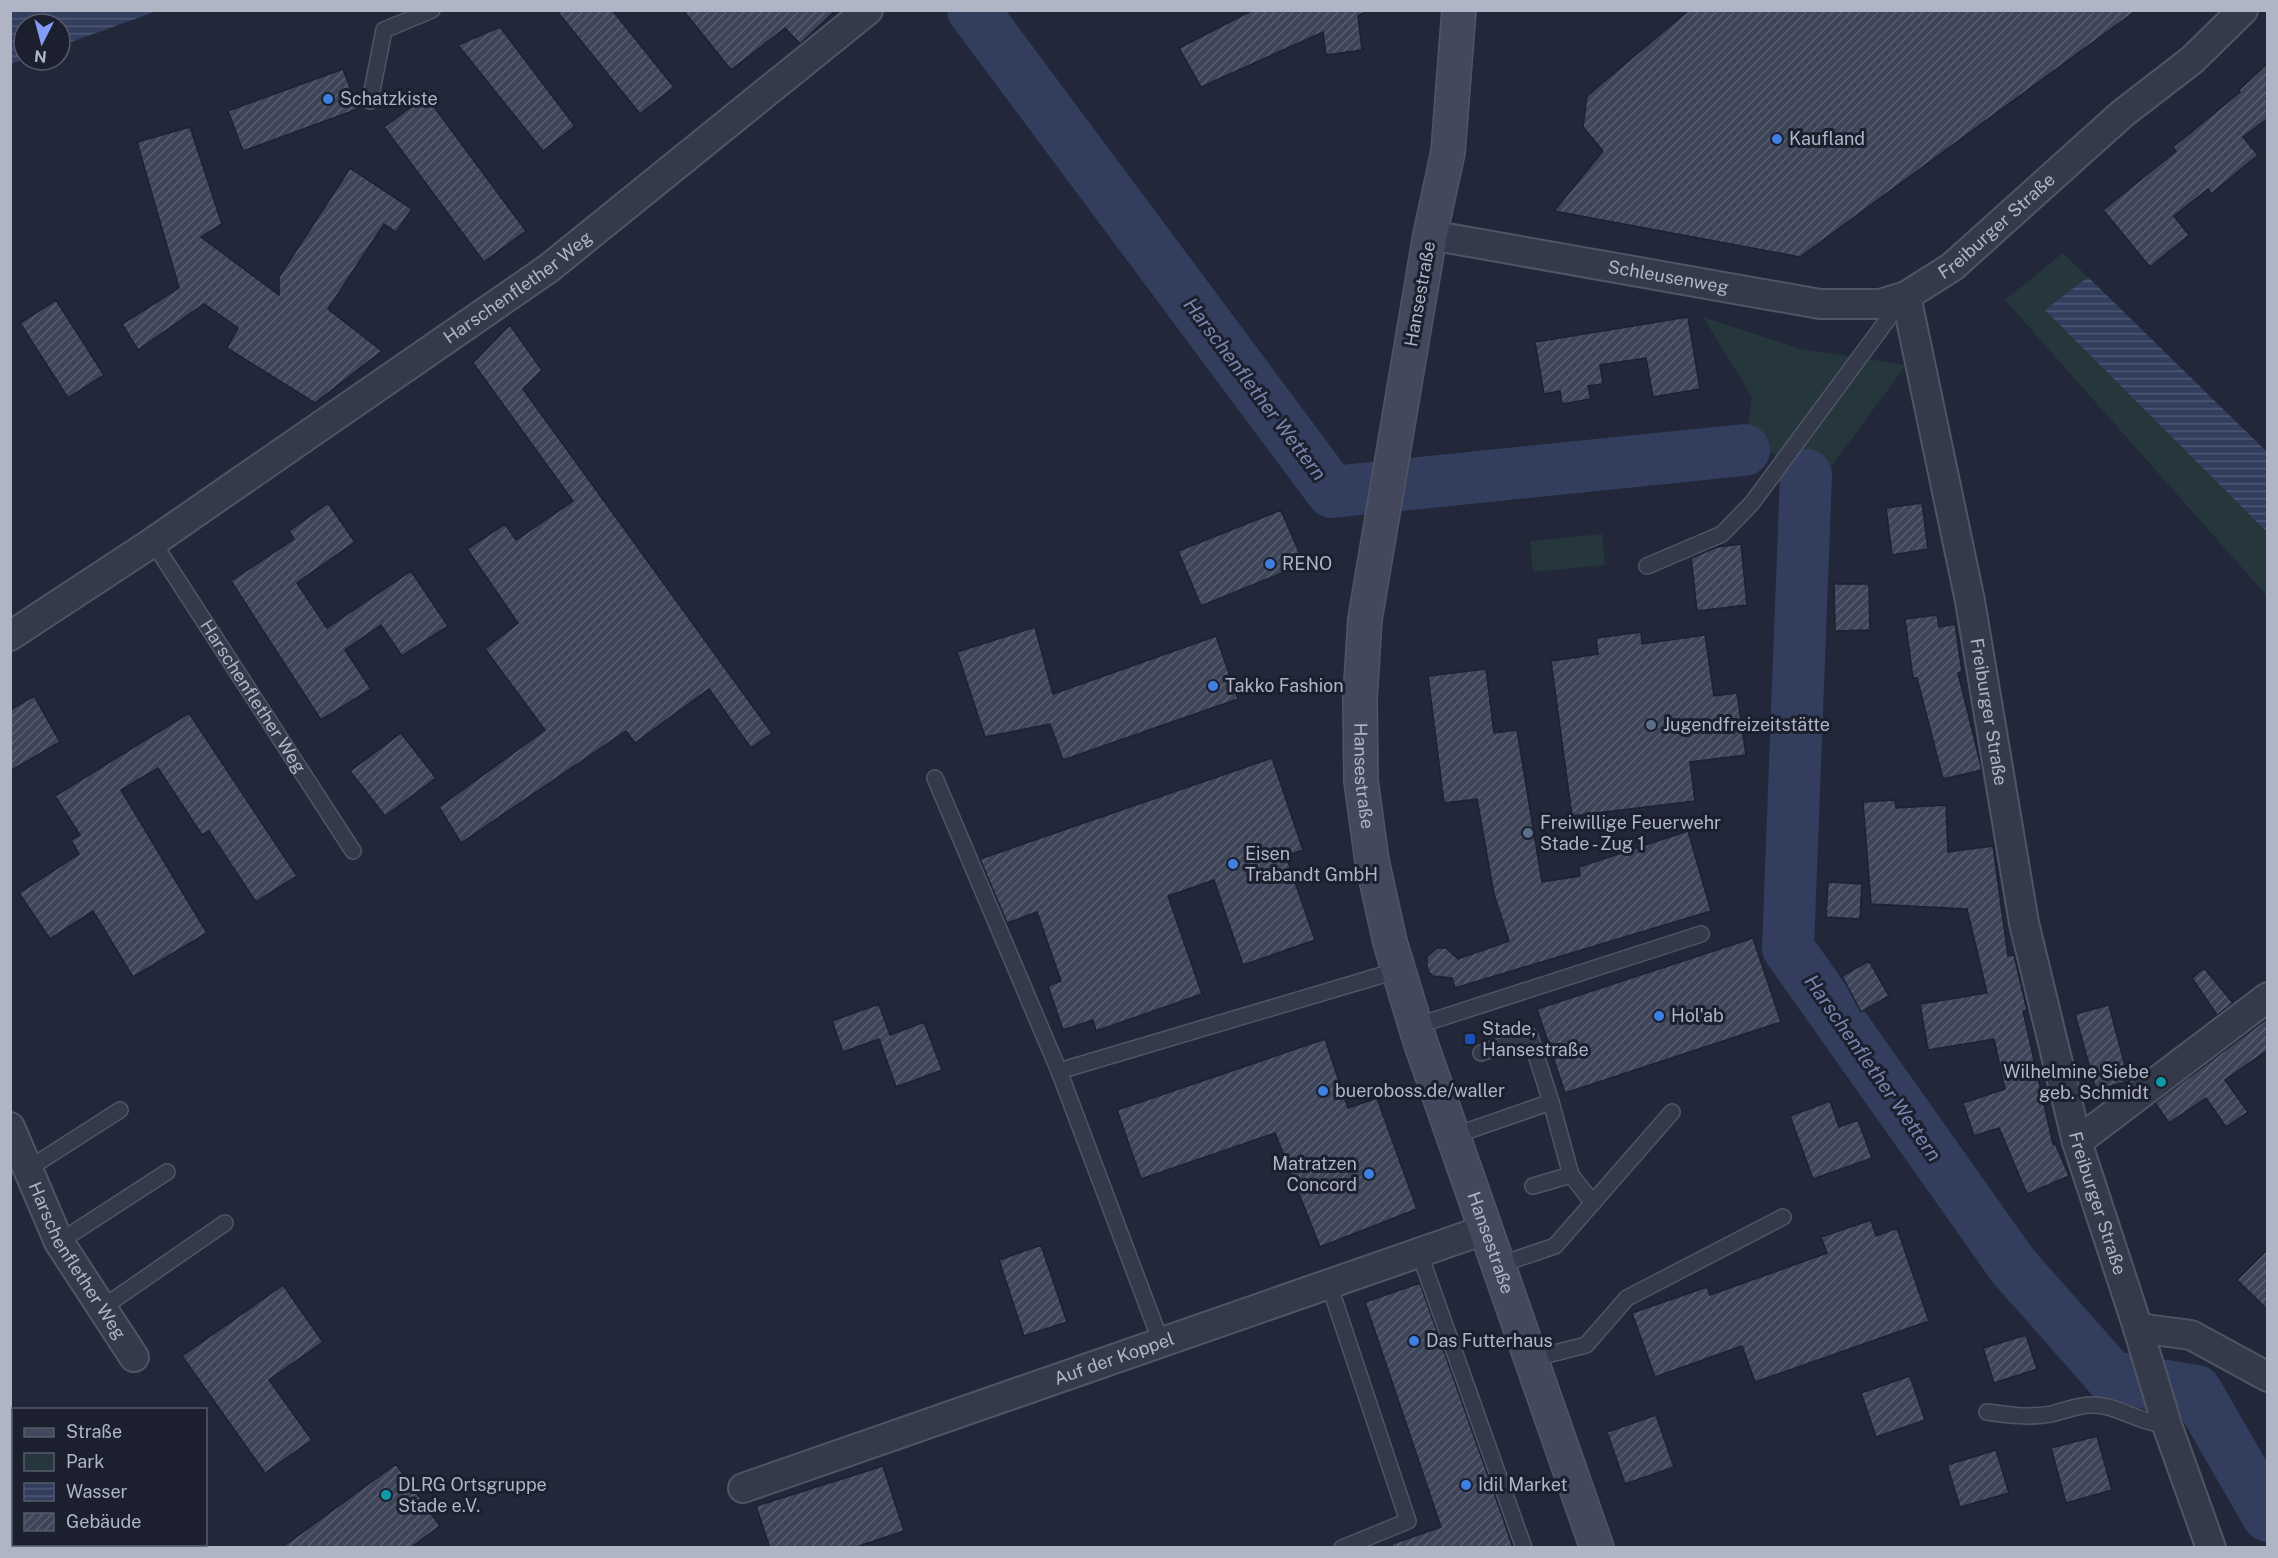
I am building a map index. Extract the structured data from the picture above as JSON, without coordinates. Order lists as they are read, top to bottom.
{
  "streets": {
    "main road": ["Hansestraße"],
    "street": [
      "Freiburger Straße",
      "Schleusenweg",
      "Harschenflether Weg",
      "Auf der Koppel"
    ]
  },
  "crossings": [
    ["Freiburger Straße", "Schleusenweg"],
    ["Schleusenweg", "Hansestraße"],
    ["Hansestraße", "Auf der Koppel"]
  ],
  "water": ["Harschenflether Wettern"],
  "places": {
    "other": [
      "Schatzkiste",
      "Kaufland",
      "RENO",
      "Takko Fashion",
      "Jugendfreizeitstätte",
      "Freiwillige Feuerwehr Stade - Zug 1",
      "Eisen Trabandt GmbH",
      "Hol'ab",
      "Wilhelmine Siebe geb. Schmidt",
      "bueroboss.de/waller",
      "Matratzen Concord",
      "Das Futterhaus",
      "Idil Market",
      "DLRG Ortsgruppe Stade e.V."
    ],
    "transit": ["Stade, Hansestraße"]
  },
  "legend": [
    "Straße",
    "Park",
    "Wasser",
    "Gebäude"
  ],
  "north": "bottom"
}
